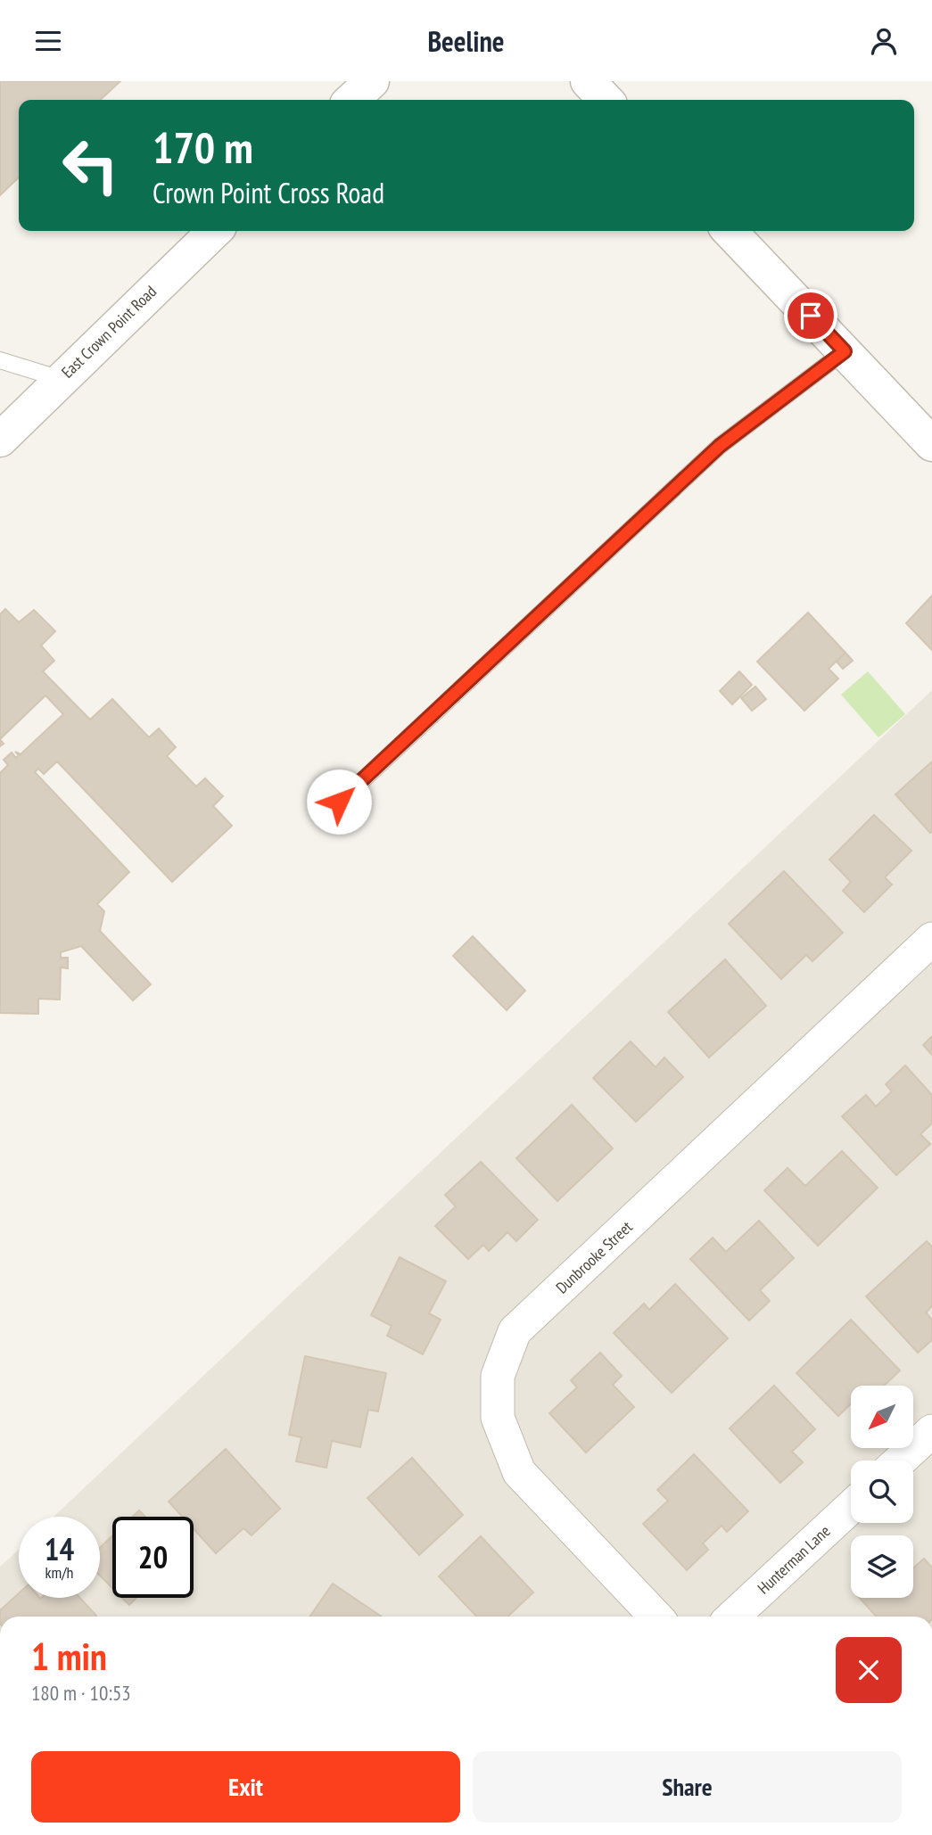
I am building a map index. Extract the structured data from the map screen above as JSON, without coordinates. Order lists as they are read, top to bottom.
{
  "streets": {
    "street": ["East Crown Point Road", "Dunbrooke Street", "Hunterman Lane"]
  },
  "north": "bottom left",
  "page": {
    "header": "Beeline",
    "turn": ["170 m", "Crown Point Cross Road"],
    "speed": "14 km/h",
    "limit": "20",
    "heading": ["1 min", "180 m · 10:53"],
    "buttons": ["Exit", "Share"]
  }
}
